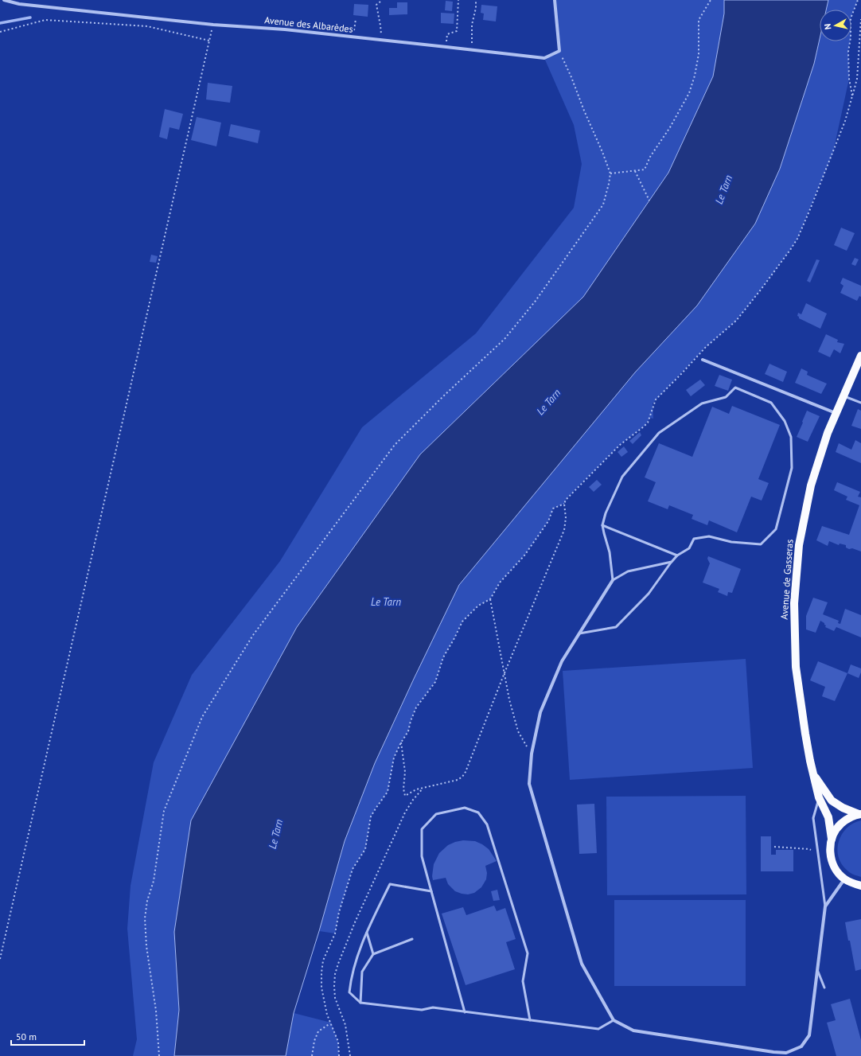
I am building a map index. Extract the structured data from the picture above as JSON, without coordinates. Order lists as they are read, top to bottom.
{
  "streets": {
    "main road": ["Avenue de Gasseras"],
    "street": ["Avenue des Albarèdes"]
  },
  "water": ["Le Tarn"],
  "scale_bar": "50 m",
  "north": "left"
}
